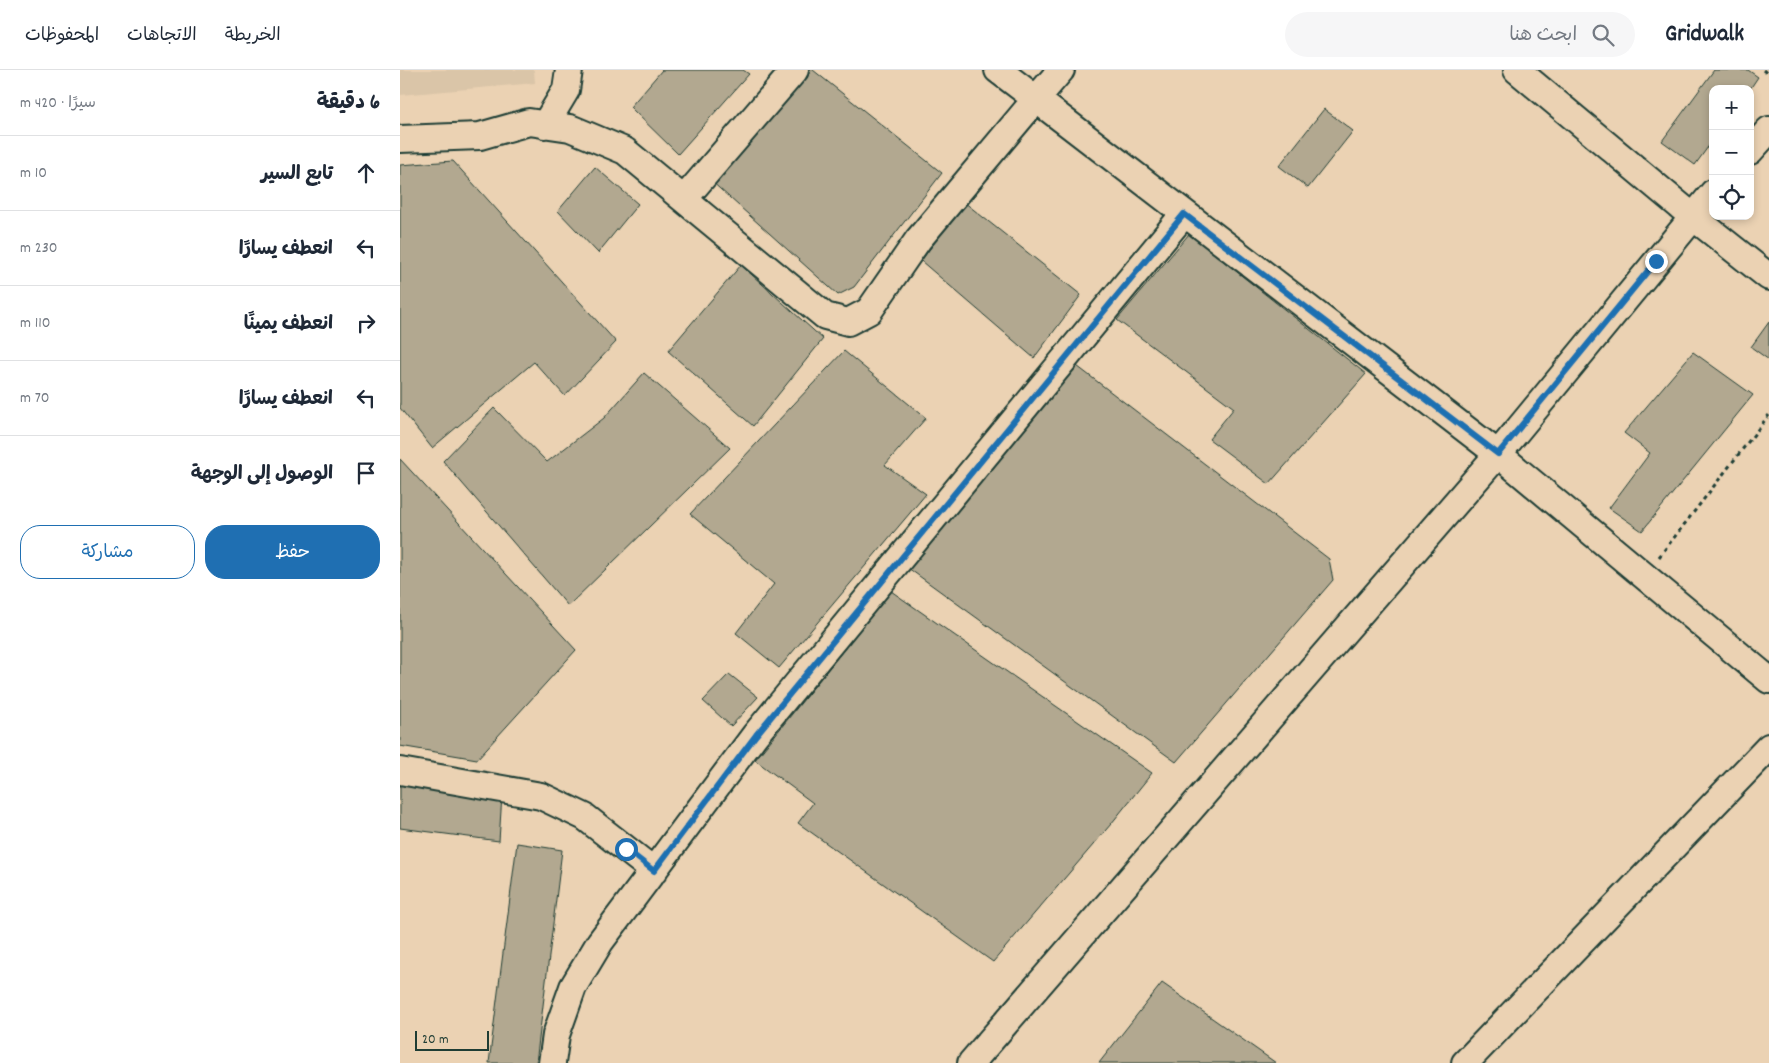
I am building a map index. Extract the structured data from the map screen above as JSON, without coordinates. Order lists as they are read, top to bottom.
{
  "scale_bar": "20 m",
  "page": {
    "header": "Gridwalk",
    "search": "ابحث هنا",
    "nav": ["الخريطة", "الاتجاهات", "المحفوظات"],
    "heading": ["6 دقيقة", "سيرًا · 420 m"],
    "map_buttons": ["+", "−"],
    "list": [
      ["تابع السير", "10 m"],
      ["انعطف يسارًا", "230 m"],
      ["انعطف يمينًا", "110 m"],
      ["انعطف يسارًا", "70 m"],
      "الوصول إلى الوجهة"
    ],
    "buttons": ["حفظ", "مشاركة"],
    "scale": "20 m"
  }
}
